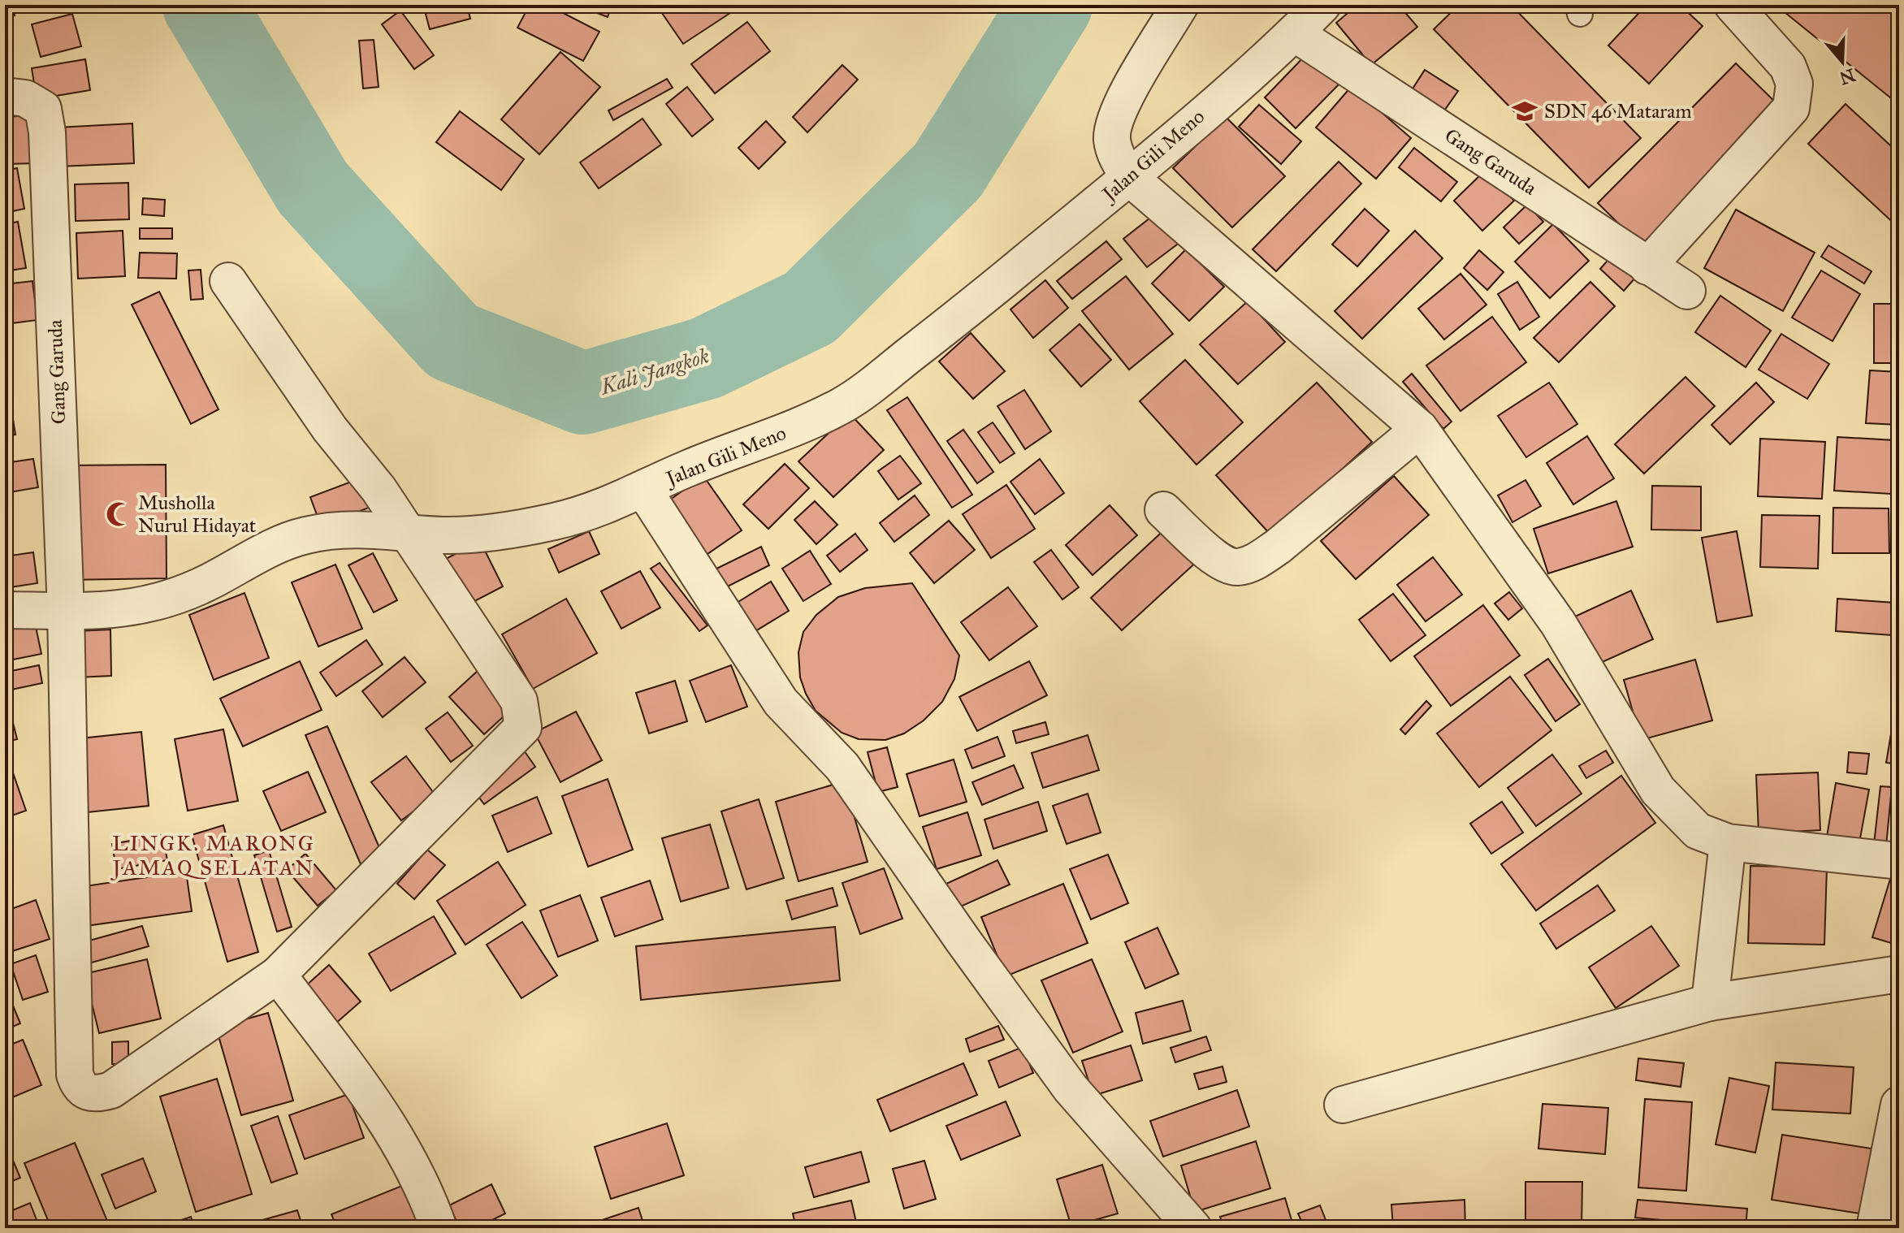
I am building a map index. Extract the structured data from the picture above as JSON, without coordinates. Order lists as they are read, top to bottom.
{
  "streets": {
    "street": ["Jalan Gili Meno", "Gang Garuda"]
  },
  "crossings": [
    ["Jalan Gili Meno", "Gang Garuda"]
  ],
  "districts": ["LINGK. MARONG JAMAQ SELATAN"],
  "water": ["Kali Jangkok"],
  "places": {
    "school or university": ["SDN 46 Mataram"],
    "mosque": ["Musholla Nurul Hidayat"]
  },
  "north": "bottom"
}
